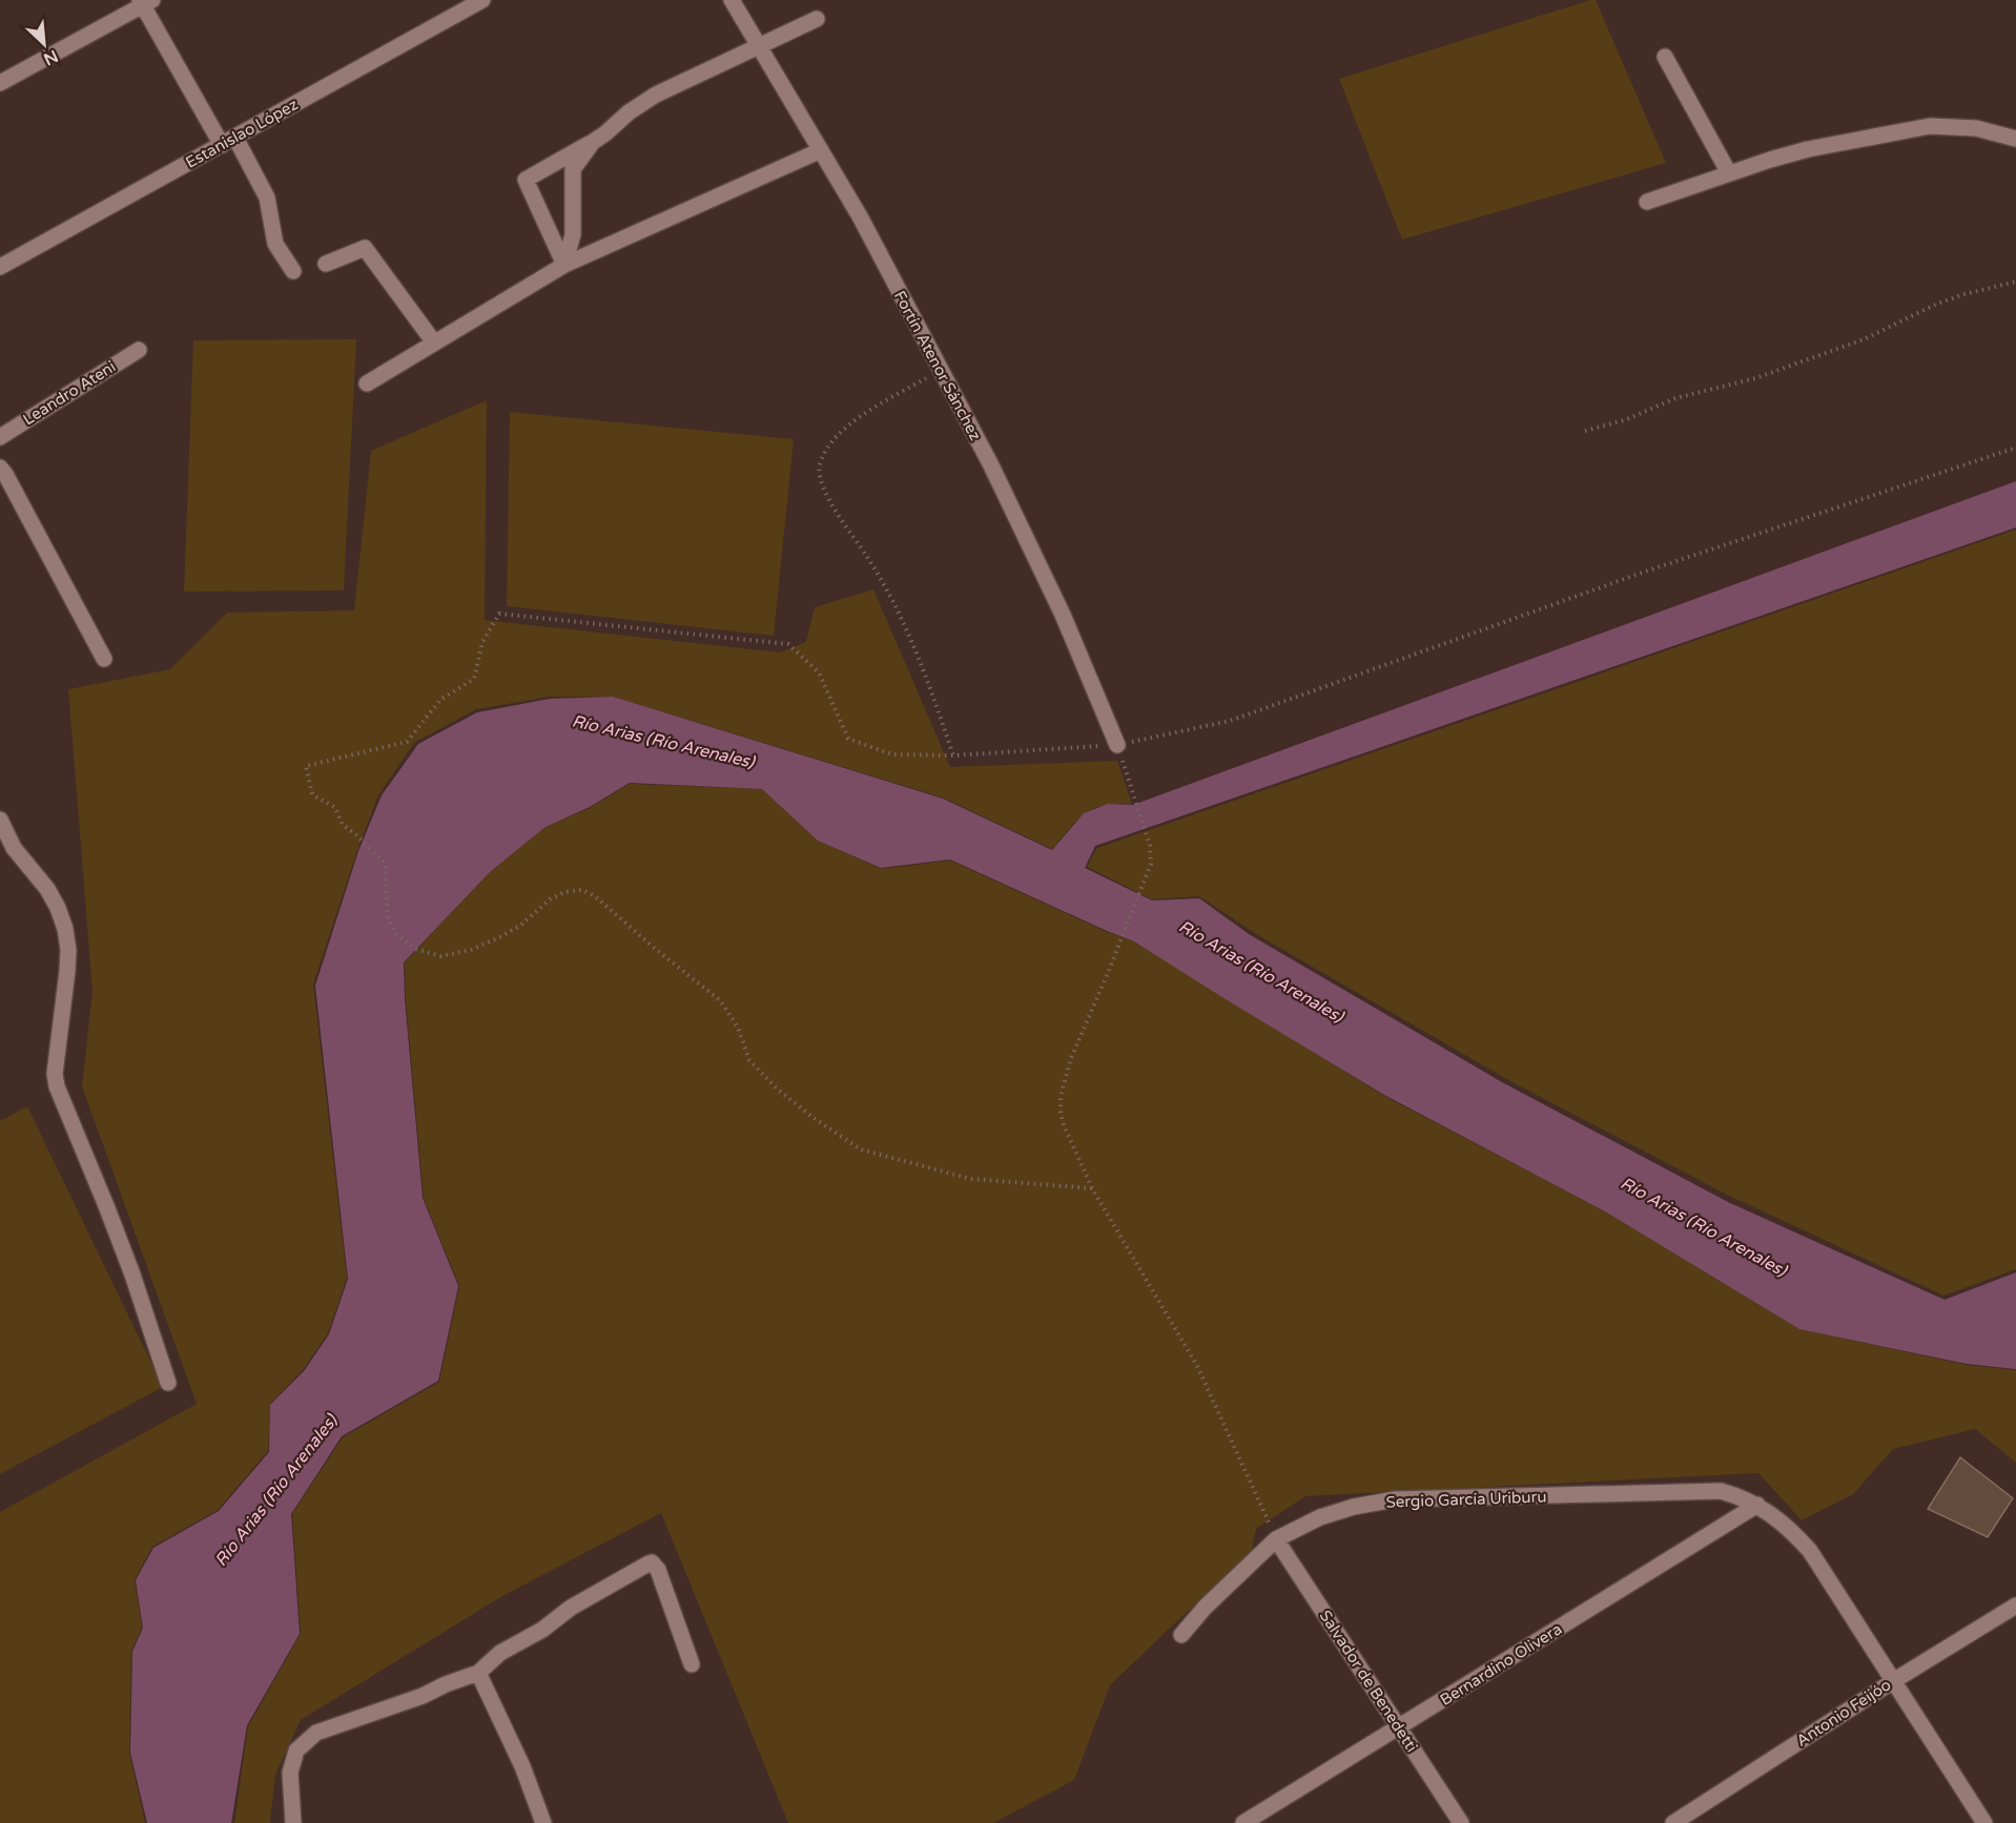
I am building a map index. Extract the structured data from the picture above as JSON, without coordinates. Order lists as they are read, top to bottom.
{
  "streets": {
    "street": [
      "Estanislao López",
      "Fortín Atenor Sánchez",
      "Leandro Ateni",
      "Sergio García Uriburu",
      "Bernardino Olivera",
      "Salvador de Benedetti",
      "Antonio Feijóo"
    ]
  },
  "crossings": [
    ["Sergio García Uriburu", "Bernardino Olivera"],
    ["Sergio García Uriburu", "Salvador de Benedetti"],
    ["Sergio García Uriburu", "Antonio Feijóo"],
    ["Bernardino Olivera", "Salvador de Benedetti"]
  ],
  "water": ["Río Arias (Río Arenales)"],
  "north": "bottom right"
}
